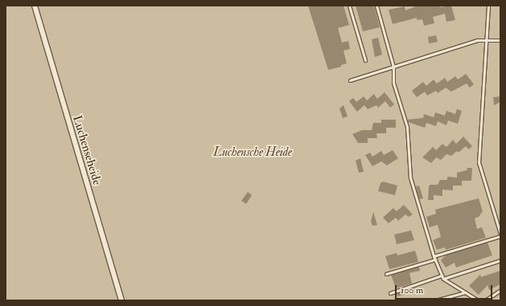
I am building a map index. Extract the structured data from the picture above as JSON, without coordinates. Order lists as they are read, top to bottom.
{
  "streets": {
    "street": ["Luchenseheide"]
  },
  "parks": ["Luchensche Heide"],
  "scale_bar": "100 m"
}
